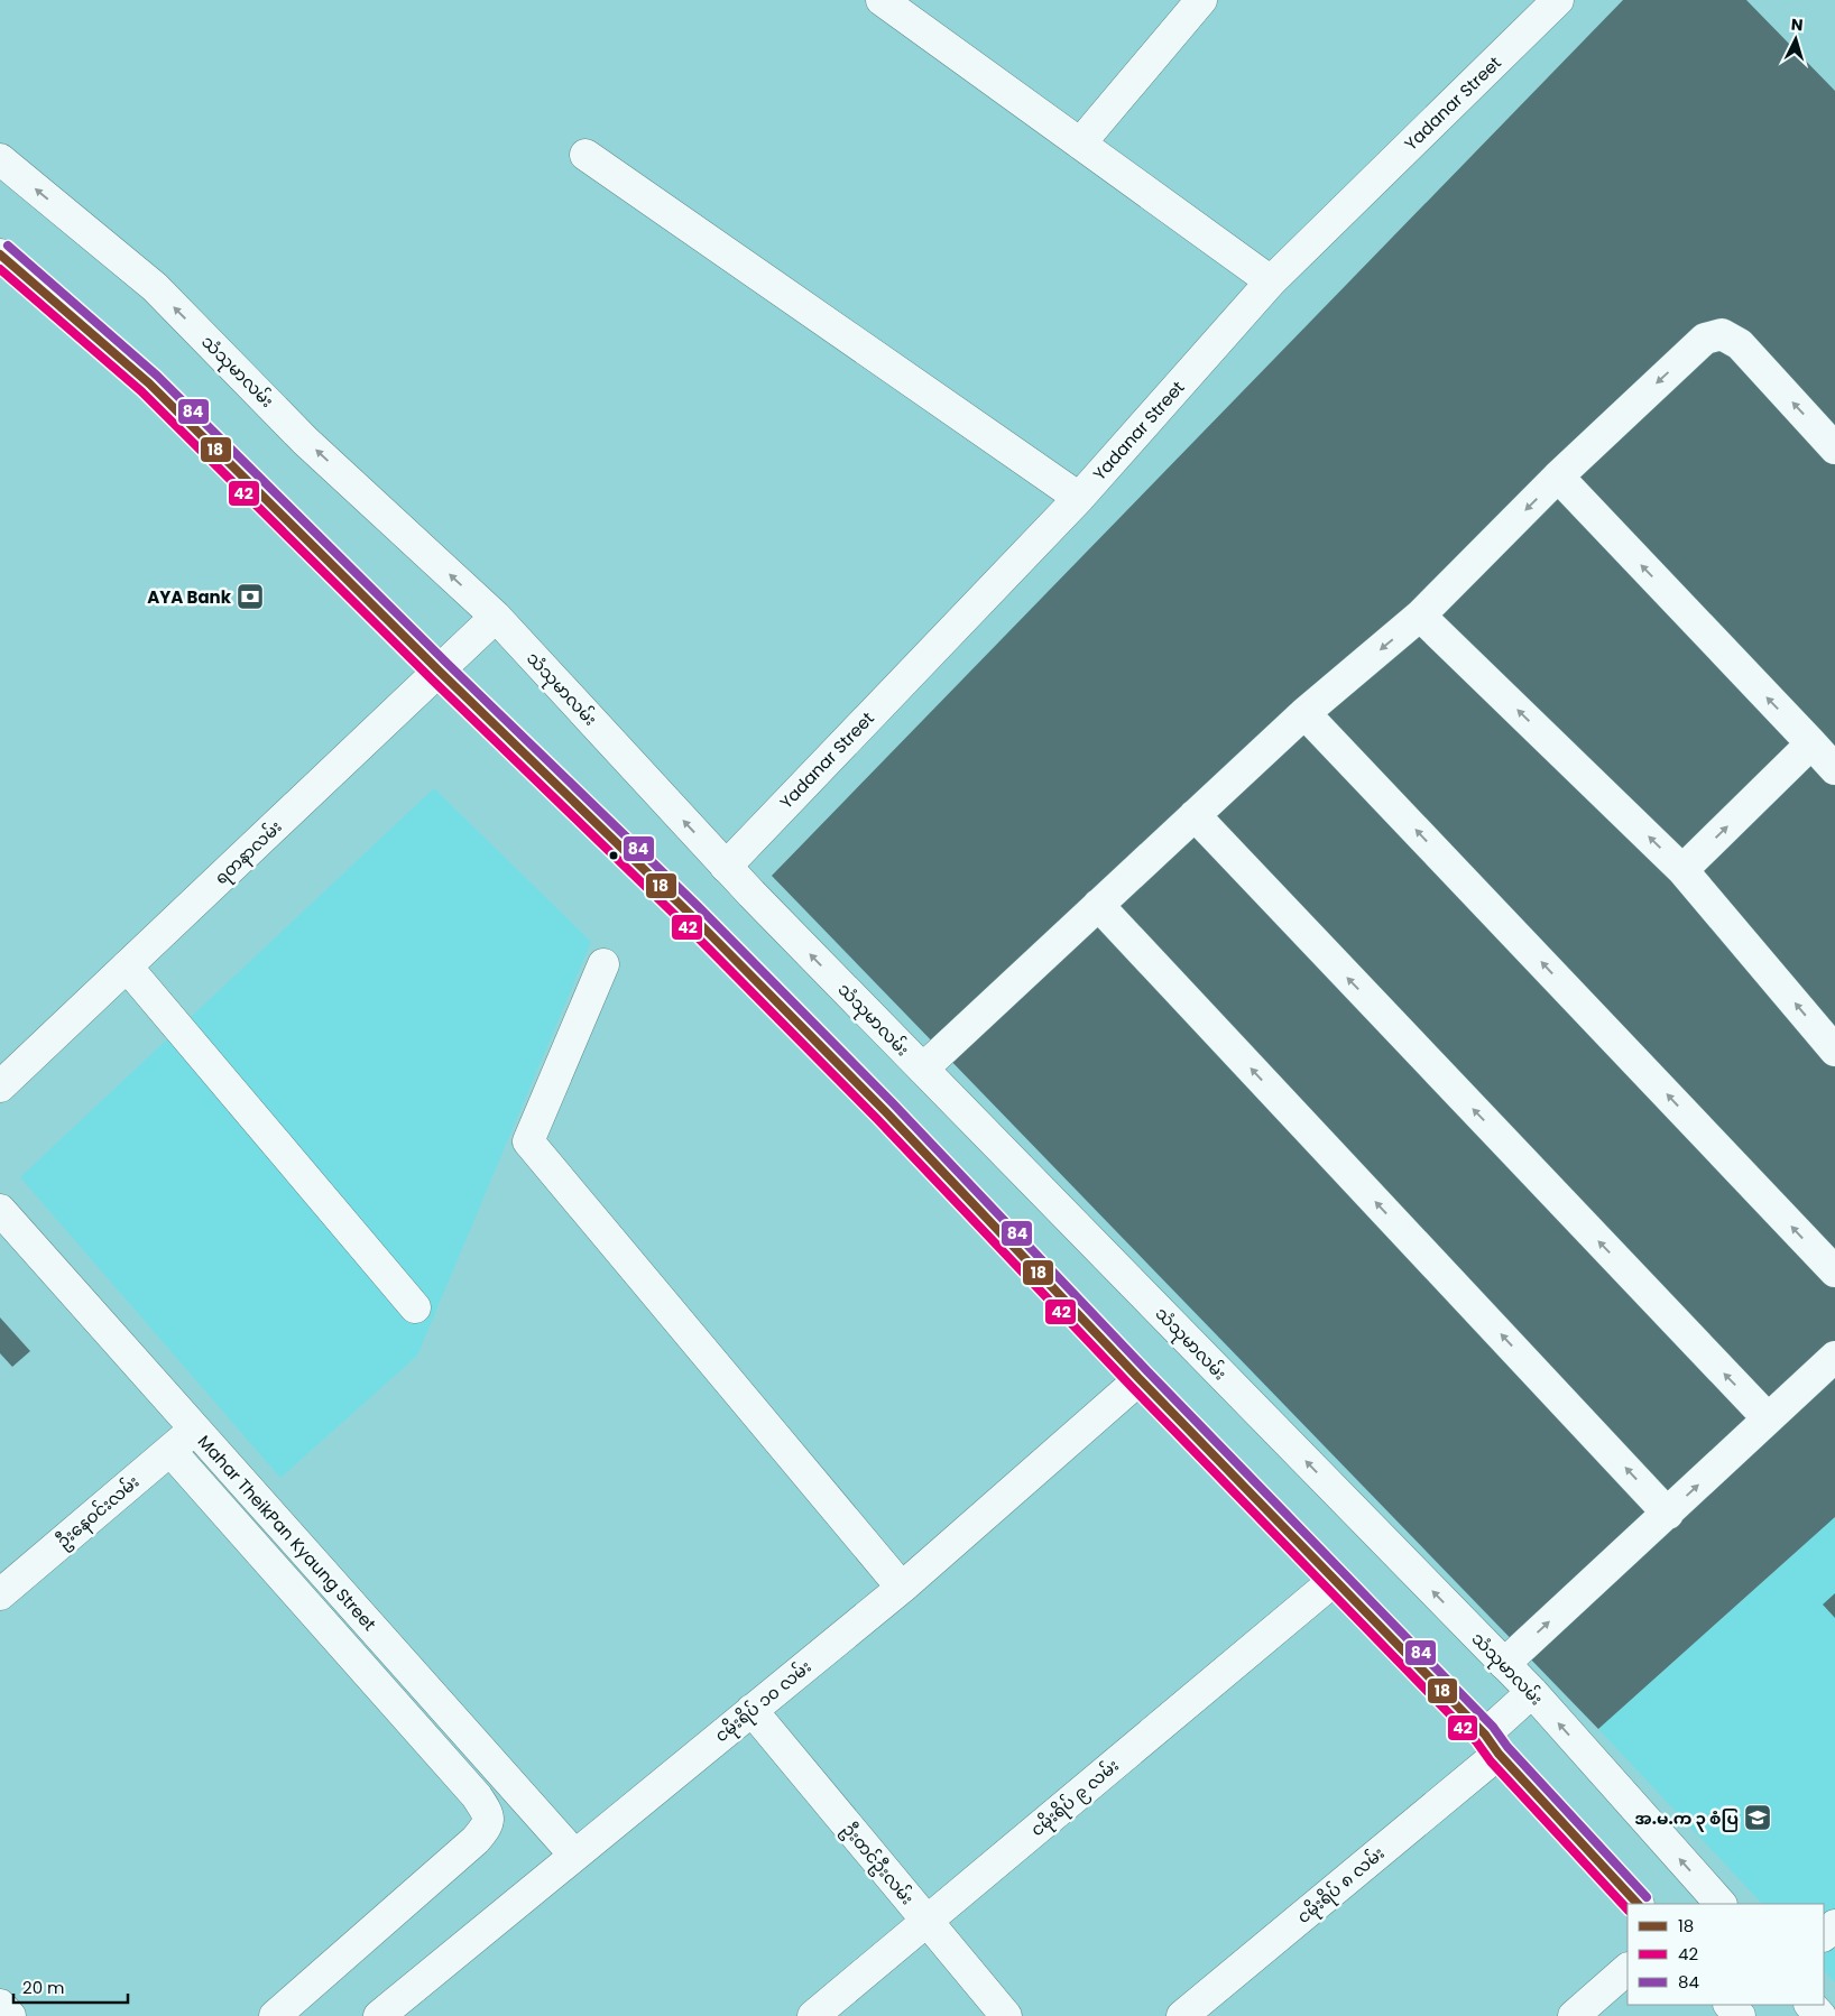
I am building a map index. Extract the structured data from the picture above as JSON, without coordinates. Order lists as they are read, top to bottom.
{
  "streets": {
    "street": [
      "Yadanar Street",
      "သံသုမာလမ်း",
      "ရတနာလမ်း",
      "ဦးနေဝင်းလမ်း",
      "Mahar TheikPan Kyaung Street",
      "ငမိုးရိပ် ၁၀ လမ်း",
      "ငမိုးရိပ် ၉ လမ်း",
      "ဦးတင်ဦးလမ်း",
      "ငမိုးရိပ် ၈ လမ်း"
    ]
  },
  "crossings": [
    ["Yadanar Street", "သံသုမာလမ်း"],
    ["သံသုမာလမ်း", "ရတနာလမ်း"],
    ["သံသုမာလမ်း", "ငမိုးရိပ် ၈ လမ်း"],
    ["ဦးနေဝင်းလမ်း", "Mahar TheikPan Kyaung Street"],
    ["Mahar TheikPan Kyaung Street", "ငမိုးရိပ် ၁၀ လမ်း"],
    ["ငမိုးရိပ် ၁၀ လမ်း", "ဦးတင်ဦးလမ်း"],
    ["ငမိုးရိပ် ၉ လမ်း", "ဦးတင်ဦးလမ်း"]
  ],
  "places": {
    "bank": ["AYA Bank"],
    "school or university": ["အ.မ.က ၃ စံပြ"]
  },
  "lines": ["transit line 84", "transit line 18", "transit line 42"],
  "legend": ["18", "42", "84"],
  "scale_bar": "20 m",
  "north": "top"
}
